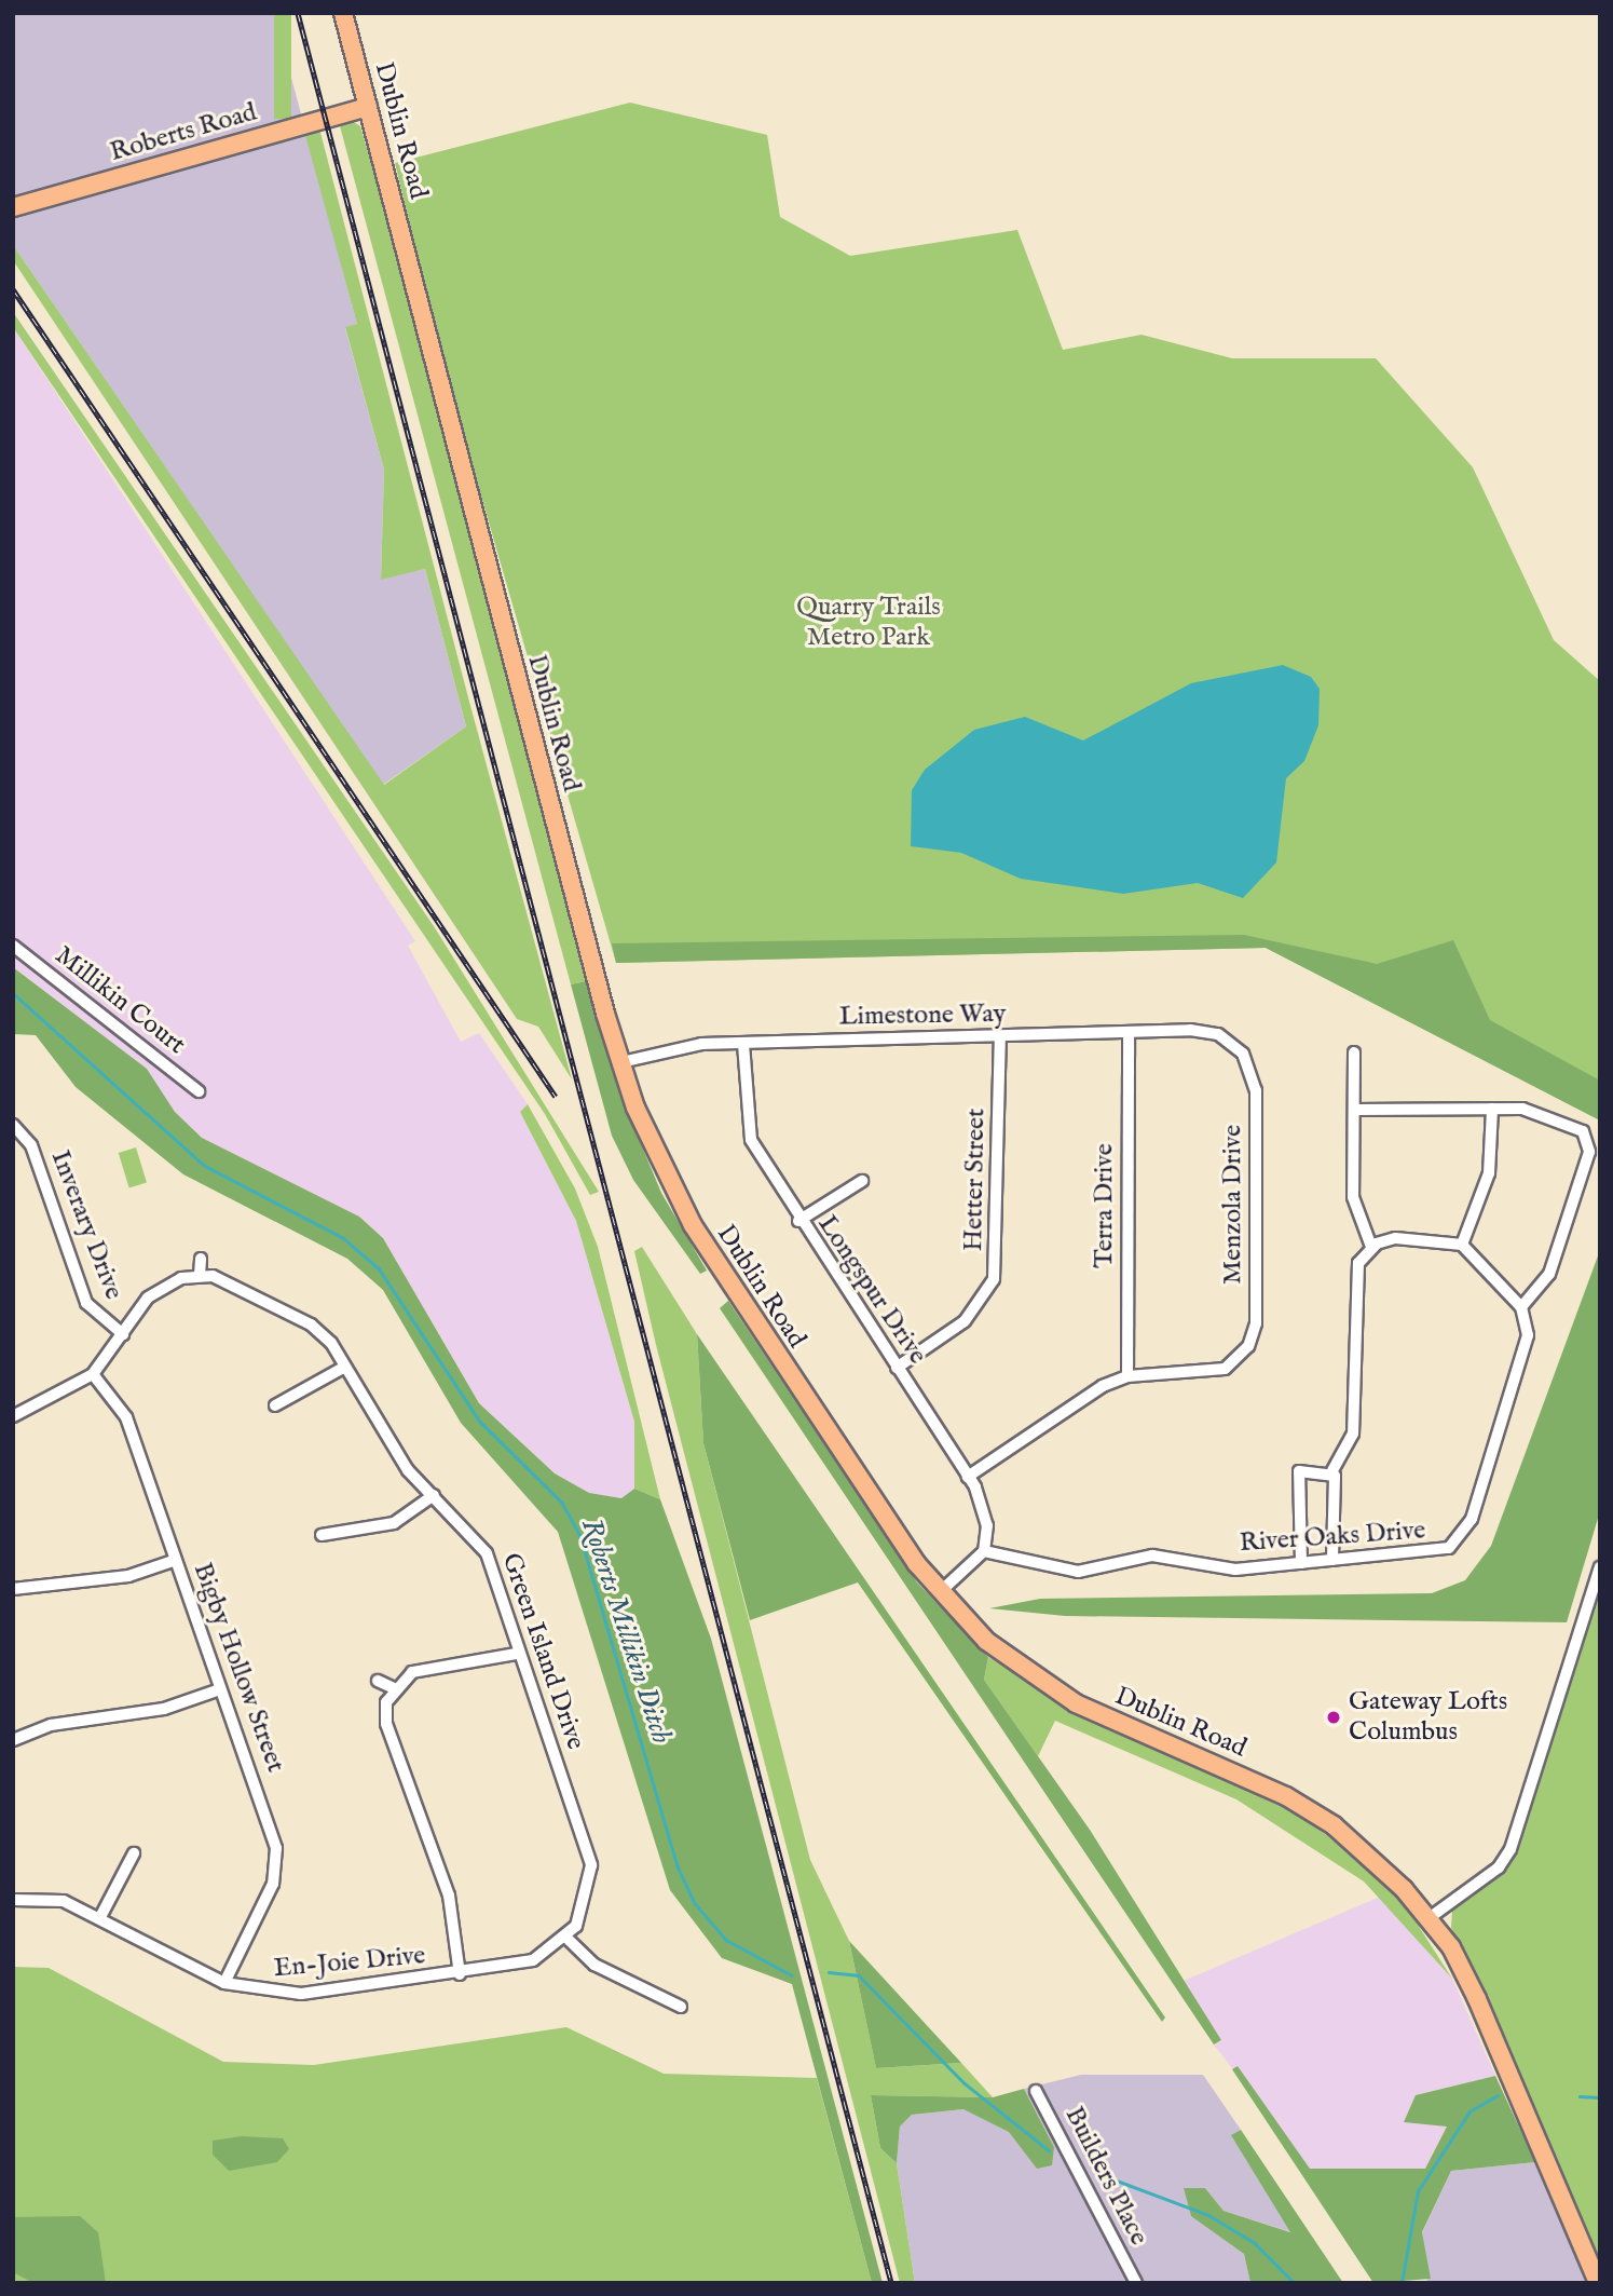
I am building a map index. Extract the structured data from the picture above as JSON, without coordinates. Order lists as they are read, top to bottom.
{
  "streets": {
    "main road": ["Dublin Road", "Roberts Road"],
    "street": [
      "Millikin Court",
      "Limestone Way",
      "Hetter Street",
      "Menzola Drive",
      "Terra Drive",
      "Inverary Drive",
      "Longspur Drive",
      "River Oaks Drive",
      "Green Island Drive",
      "Bigby Hollow Street",
      "En-Joie Drive",
      "Builders Place"
    ]
  },
  "crossings": [
    ["Dublin Road", "Roberts Road"],
    ["Dublin Road", "Limestone Way"],
    ["Limestone Way", "Hetter Street"],
    ["Limestone Way", "Menzola Drive"],
    ["Limestone Way", "Terra Drive"],
    ["Limestone Way", "Longspur Drive"],
    ["Hetter Street", "Longspur Drive"],
    ["Menzola Drive", "Terra Drive"],
    ["Longspur Drive", "River Oaks Drive"],
    ["Green Island Drive", "En-Joie Drive"],
    ["Bigby Hollow Street", "En-Joie Drive"]
  ],
  "water": ["Roberts Millikin Ditch"],
  "parks": ["Quarry Trails Metro Park"],
  "places": ["Gateway Lofts Columbus"]
}
